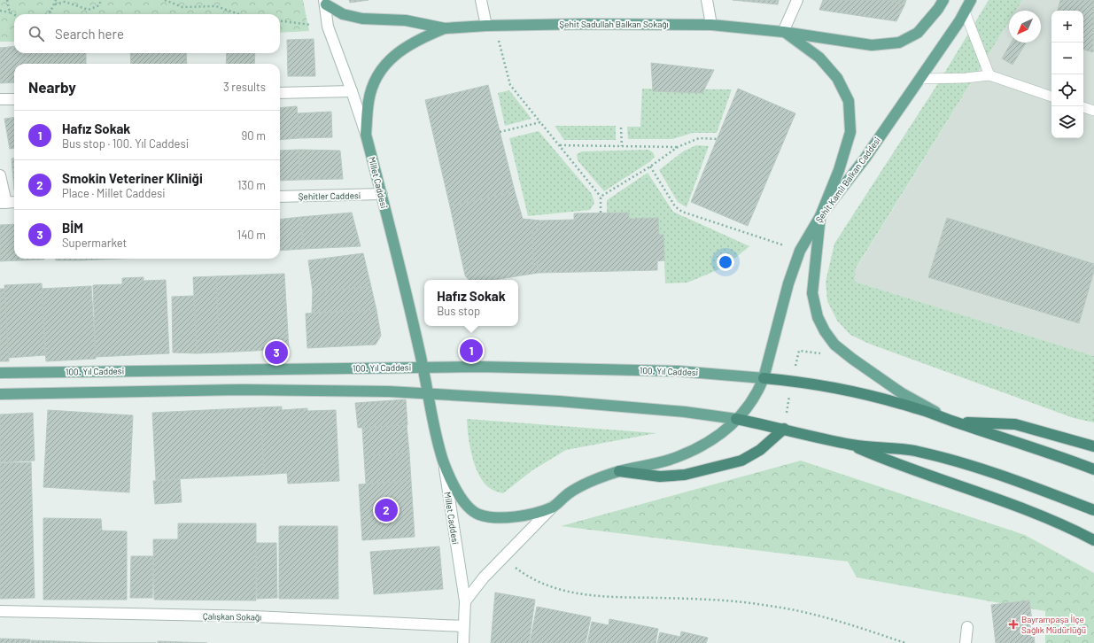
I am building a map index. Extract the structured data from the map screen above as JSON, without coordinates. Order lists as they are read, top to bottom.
{
  "streets": {
    "main road": [
      "Şehit Sadullah Balkan Sokağı",
      "Şehit Kamil Balkan Caddesi",
      "Millet Caddesi",
      "100. Yıl Caddesi"
    ],
    "street": ["Şehitler Caddesi", "Çalışkan Sokağı"]
  },
  "crossings": [
    ["Şehit Sadullah Balkan Sokağı", "Millet Caddesi"],
    ["Şehit Kamil Balkan Caddesi", "100. Yıl Caddesi"],
    ["Millet Caddesi", "Şehitler Caddesi"],
    ["Millet Caddesi", "100. Yıl Caddesi"],
    ["Millet Caddesi", "Çalışkan Sokağı"]
  ],
  "places": {
    "health": ["Bayrampaşa İlçe Sağlık Müdürlüğü"]
  },
  "north": "bottom left",
  "page": {
    "map_buttons": ["+", "−"],
    "search": "Search here",
    "heading": ["Nearby", "3 results"],
    "list": [
      {
        "mark": "1",
        "name": "Hafız Sokak",
        "note": "Bus stop · 100. Yıl Caddesi",
        "value": "90 m"
      },
      {
        "mark": "2",
        "name": "Smokin Veteriner Kliniği",
        "note": "Place · Millet Caddesi",
        "value": "130 m"
      },
      {
        "mark": "3",
        "name": "BİM",
        "note": "Supermarket",
        "value": "140 m"
      }
    ],
    "popup": ["Hafız Sokak", "Bus stop"],
    "pins": ["1", "3", "2"]
  }
}
